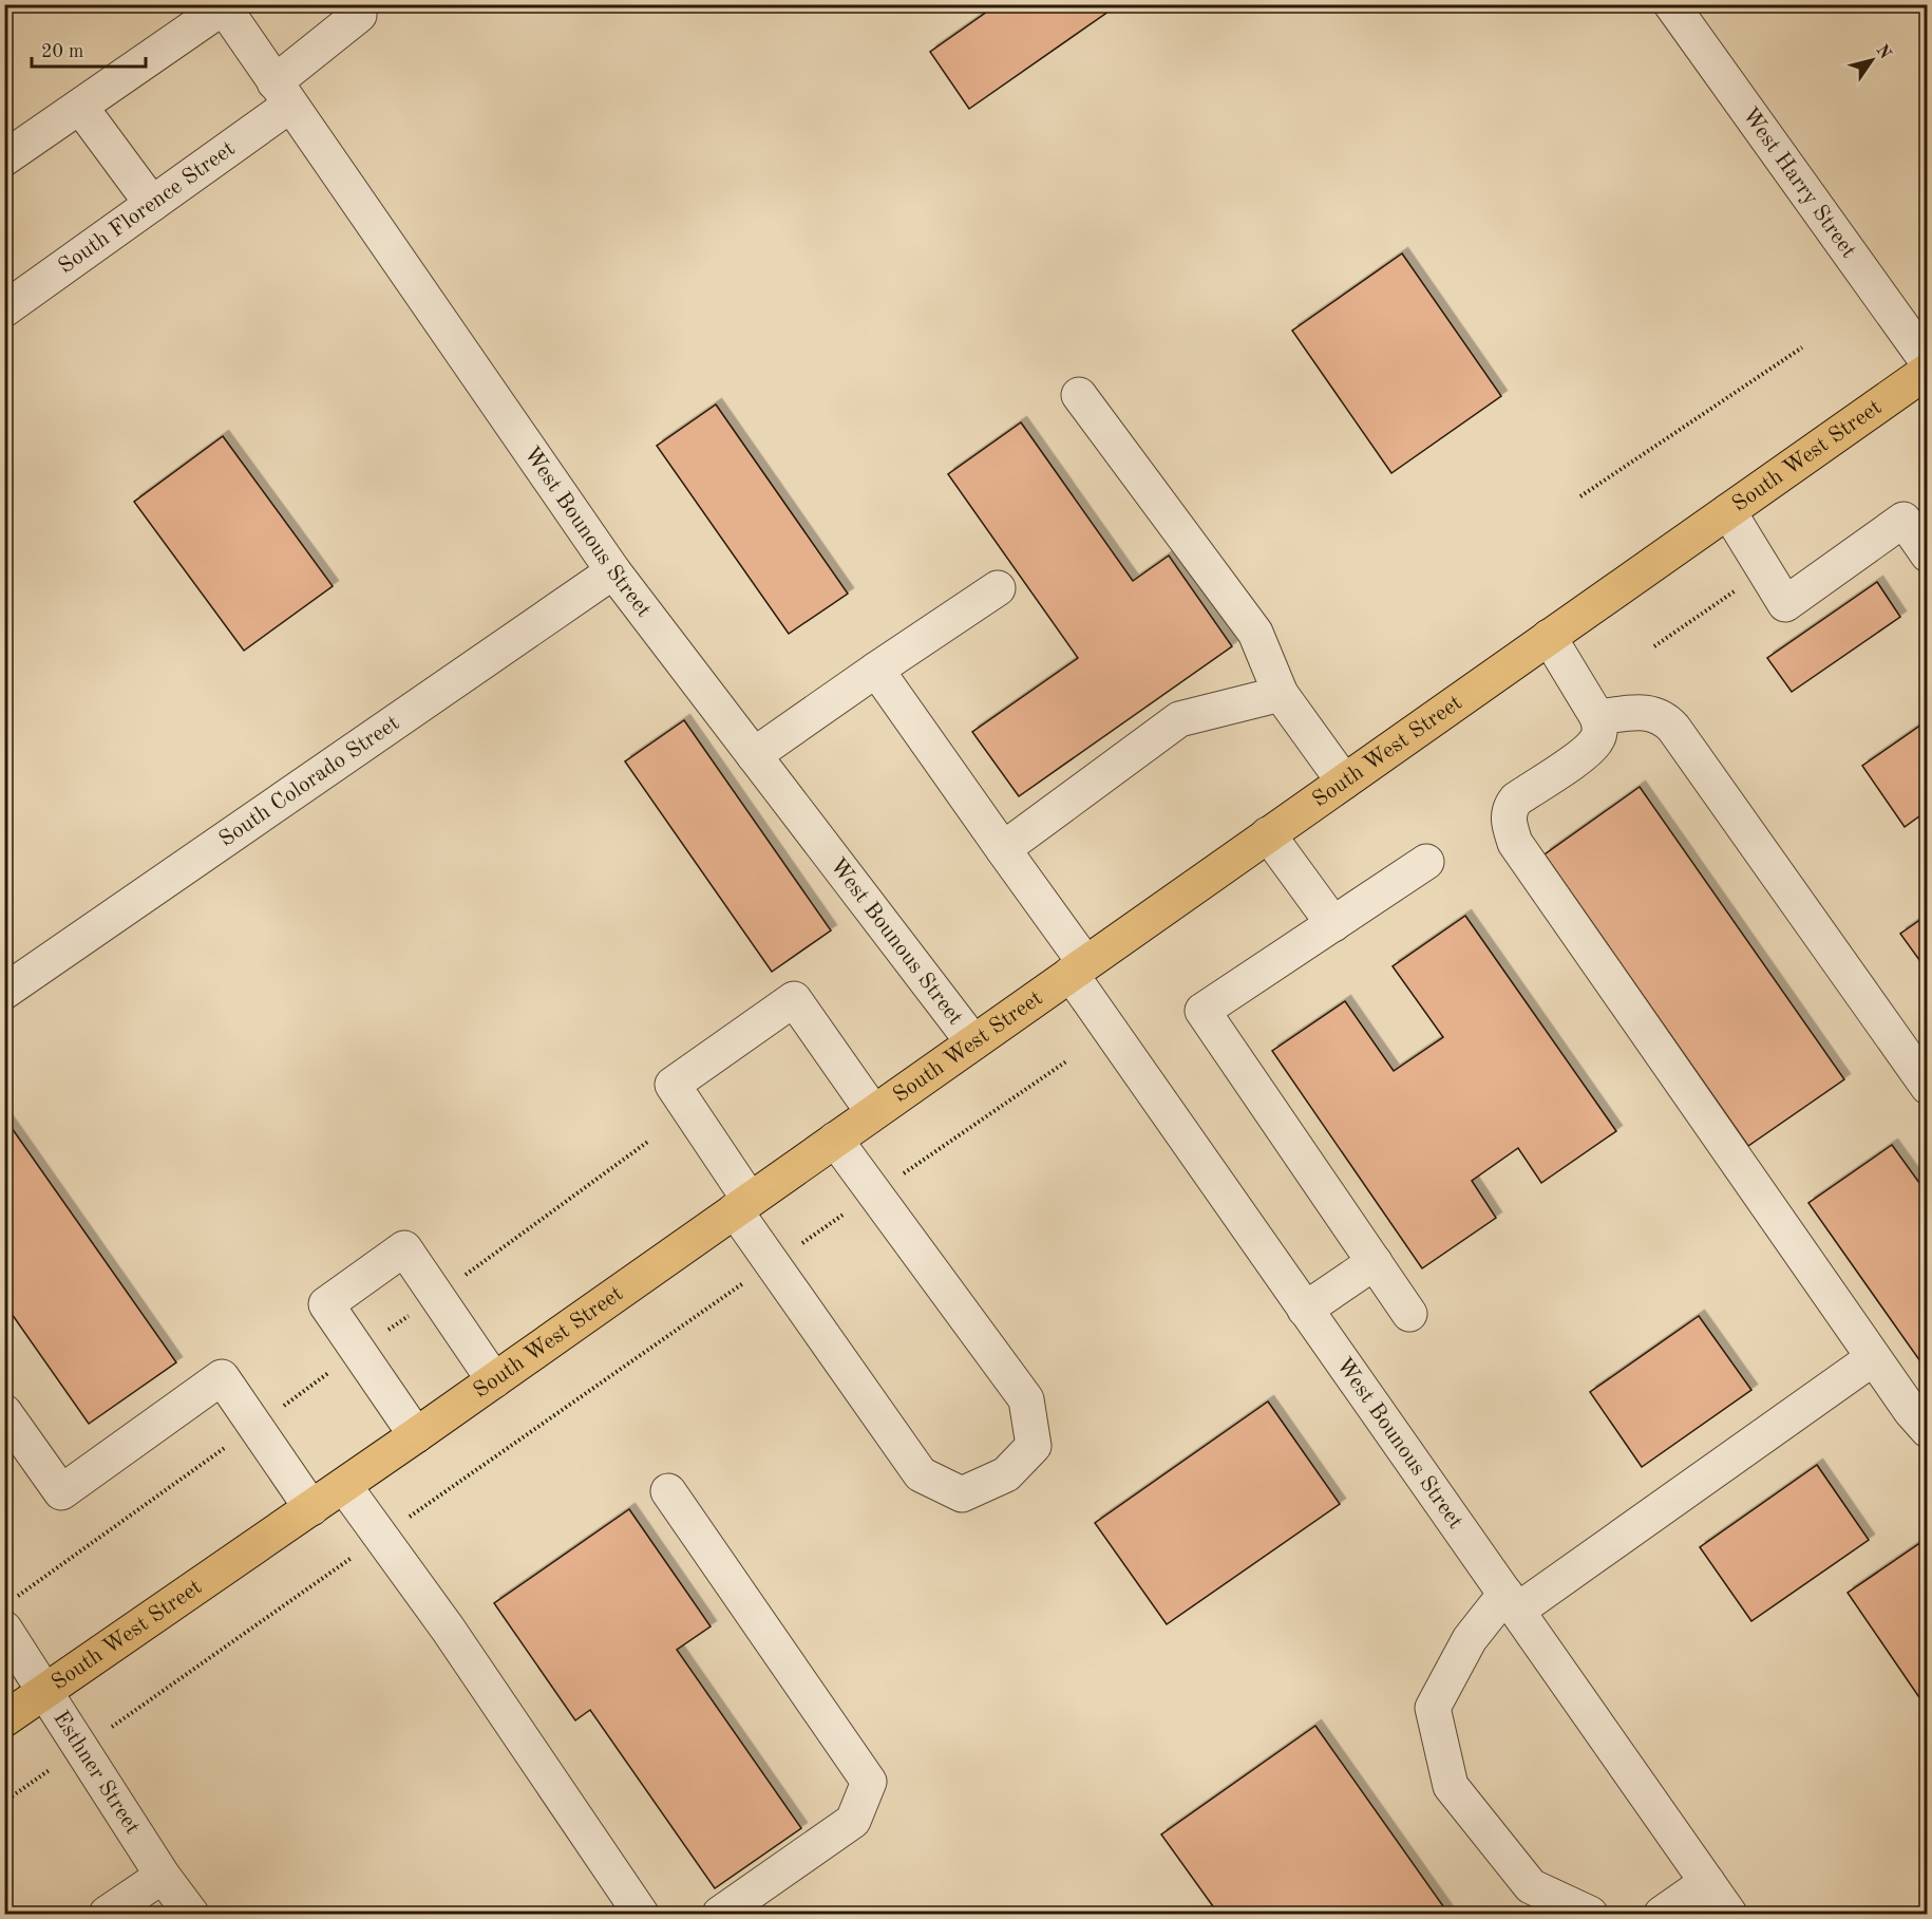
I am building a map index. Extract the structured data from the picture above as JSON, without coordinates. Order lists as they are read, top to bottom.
{
  "streets": {
    "main road": ["South West Street"],
    "street": [
      "West Harry Street",
      "South Florence Street",
      "West Bounous Street",
      "South Colorado Street",
      "Esthner Street"
    ]
  },
  "crossings": [
    ["South Florence Street", "West Bounous Street"],
    ["South West Street", "West Bounous Street"],
    ["South West Street", "Esthner Street"],
    ["West Bounous Street", "South Colorado Street"]
  ],
  "scale_bar": "20 m",
  "north": "top right"
}
